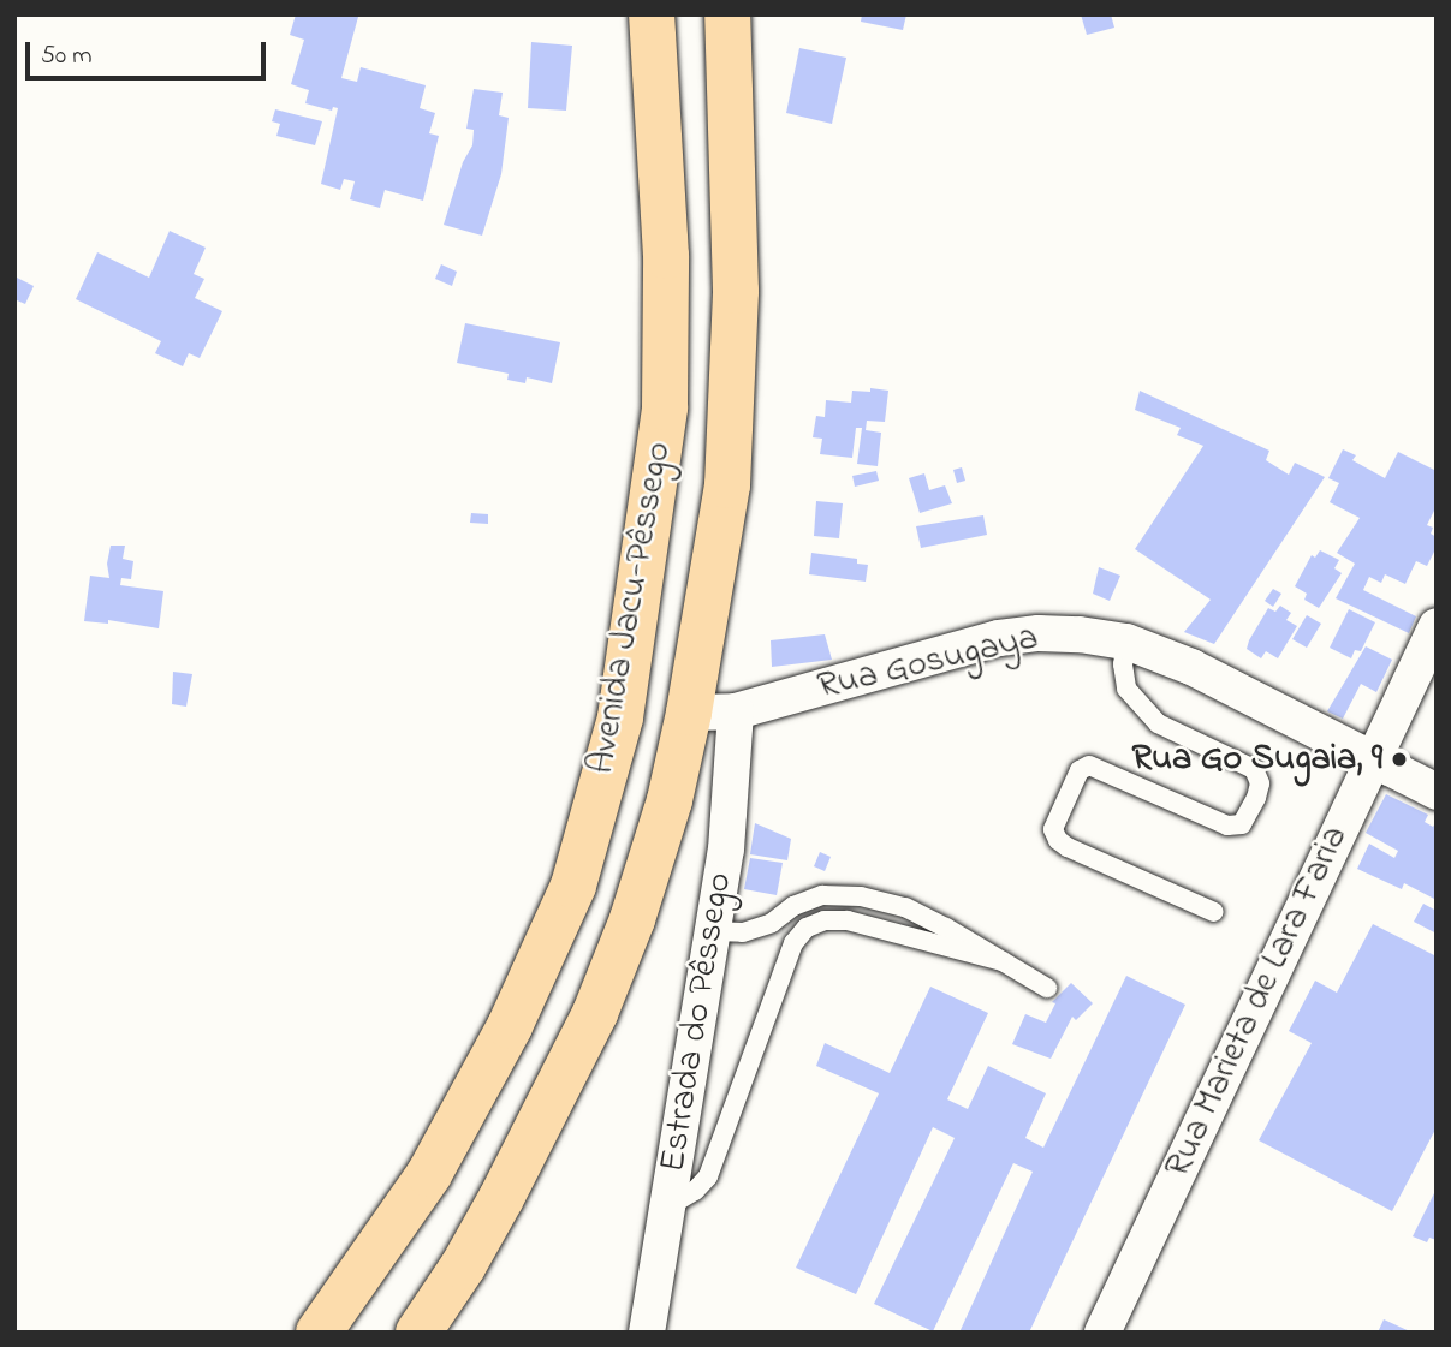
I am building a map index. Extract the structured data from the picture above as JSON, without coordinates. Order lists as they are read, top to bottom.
{
  "streets": {
    "highway": ["Avenida Jacu-Pêssego"],
    "street": ["Rua Gosugaya", "Rua Marieta de Lara Faria", "Estrada do Pêssego"]
  },
  "crossings": [
    ["Avenida Jacu-Pêssego", "Rua Gosugaya"],
    ["Rua Gosugaya", "Rua Marieta de Lara Faria"],
    ["Rua Gosugaya", "Estrada do Pêssego"]
  ],
  "places": ["Rua Go Sugaia, 9"],
  "scale_bar": "50 m"
}
